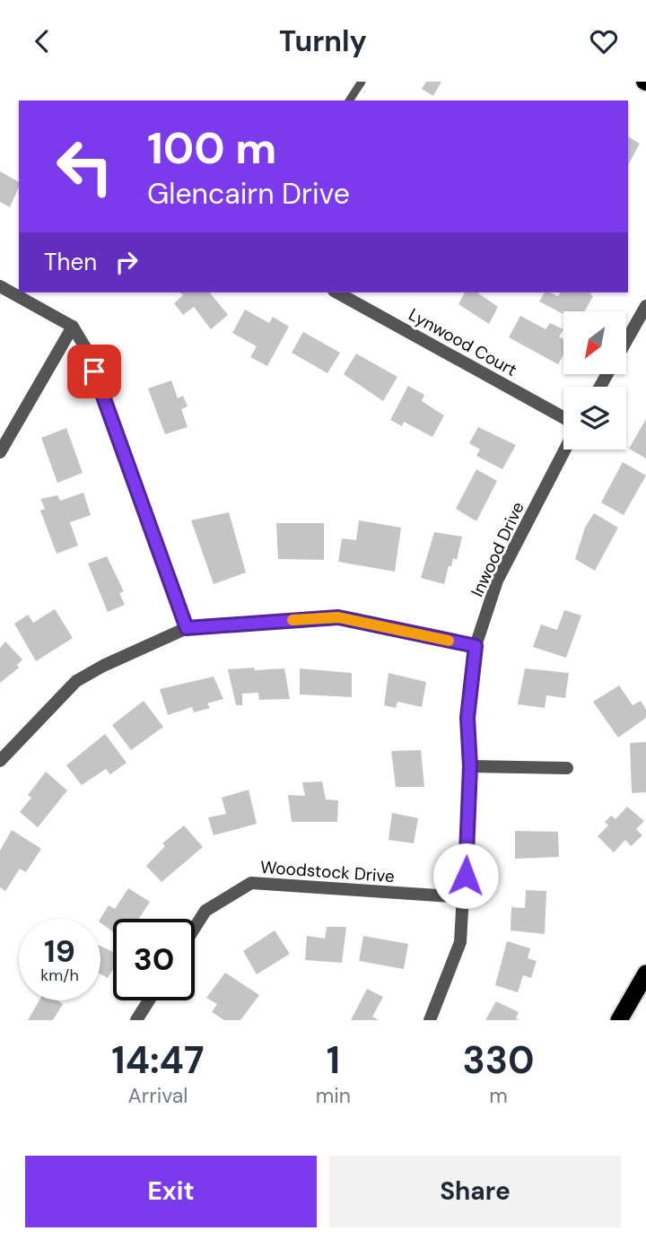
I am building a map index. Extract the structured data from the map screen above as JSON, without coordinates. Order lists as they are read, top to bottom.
{
  "streets": {
    "street": ["Lynwood Court", "Inwood Drive", "Woodstock Drive"]
  },
  "crossings": [
    ["Inwood Drive", "Woodstock Drive"]
  ],
  "north": "bottom left",
  "page": {
    "header": "Turnly",
    "turn": ["100 m", "Glencairn Drive"],
    "then": "Then",
    "speed": "19 km/h",
    "limit": "30",
    "eta": [
      "14:47",
      "Arrival",
      "1",
      "min",
      "330",
      "m"
    ],
    "buttons": ["Exit", "Share"]
  }
}
